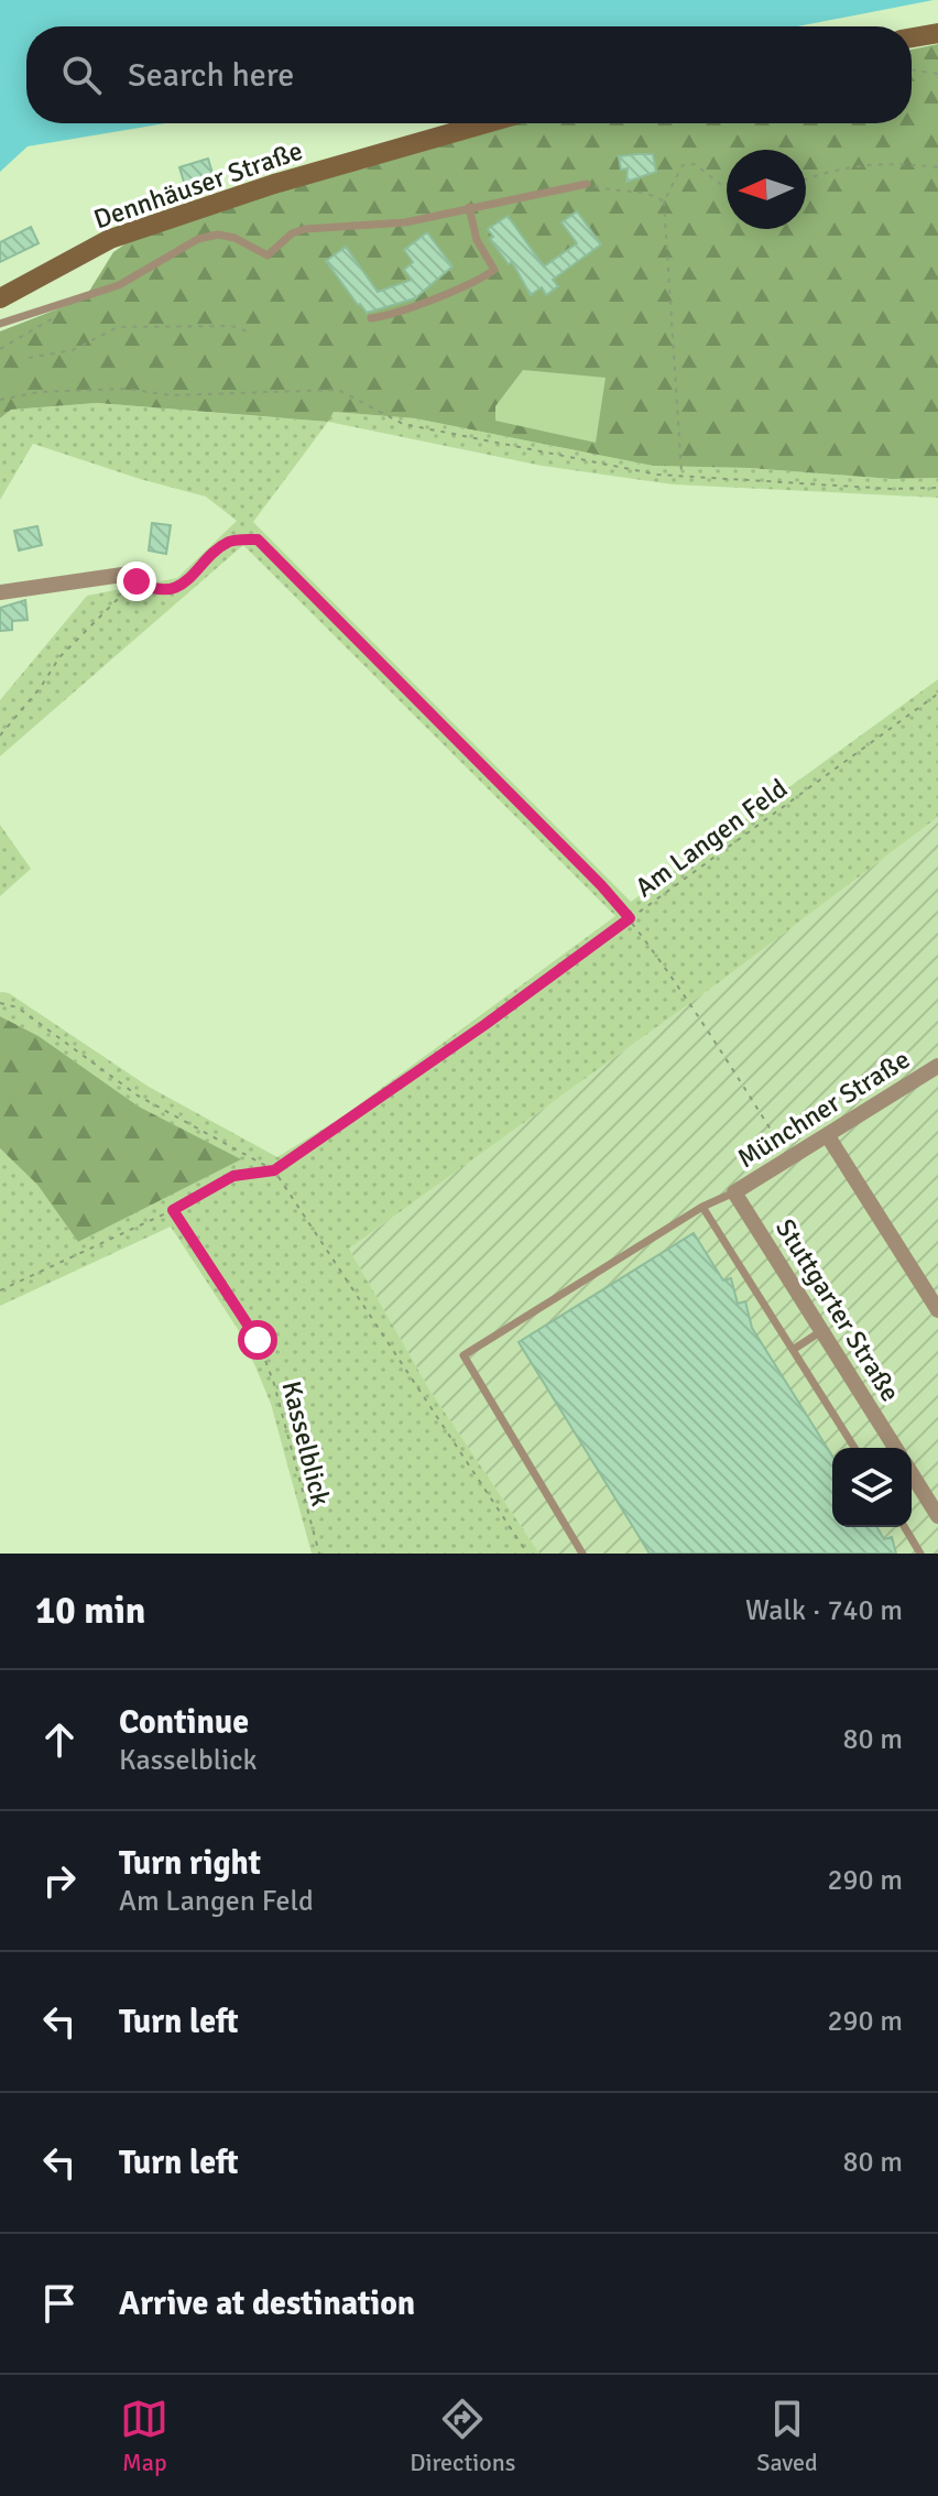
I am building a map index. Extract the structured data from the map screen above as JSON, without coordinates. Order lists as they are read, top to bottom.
{
  "streets": {
    "street": ["Dennhäuser Straße", "Münchner Straße", "Stuttgarter Straße"],
    "path": ["Am Langen Feld", "Kasselblick"]
  },
  "crossings": [
    ["Am Langen Feld", "Kasselblick"],
    ["Münchner Straße", "Stuttgarter Straße"]
  ],
  "north": "left",
  "page": {
    "search": "Search here",
    "heading": ["10 min", "Walk · 740 m"],
    "list": [
      ["Continue", "Kasselblick", "80 m"],
      ["Turn right", "Am Langen Feld", "290 m"],
      ["Turn left", "290 m"],
      ["Turn left", "80 m"],
      "Arrive at destination"
    ],
    "nav": ["Map", "Directions", "Saved"]
  }
}
